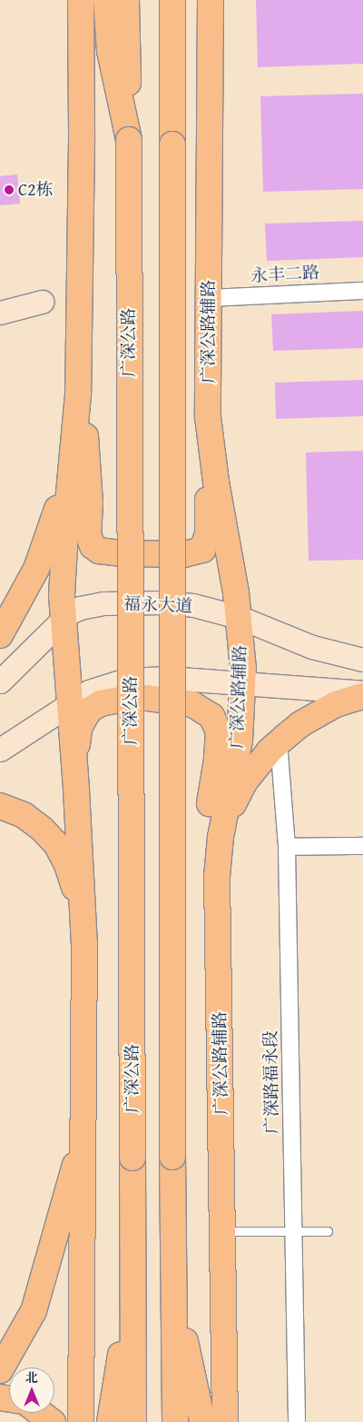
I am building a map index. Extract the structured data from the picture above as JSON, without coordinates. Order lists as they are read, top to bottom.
{
  "streets": {
    "main road": ["广深公路辅路", "广深公路", "福永大道"],
    "street": ["永丰二路", "广深路福永段"]
  },
  "crossings": [
    ["永丰二路", "广深公路辅路"],
    ["广深公路辅路", "福永大道"]
  ],
  "places": ["C2栋"],
  "north": "top"
}
